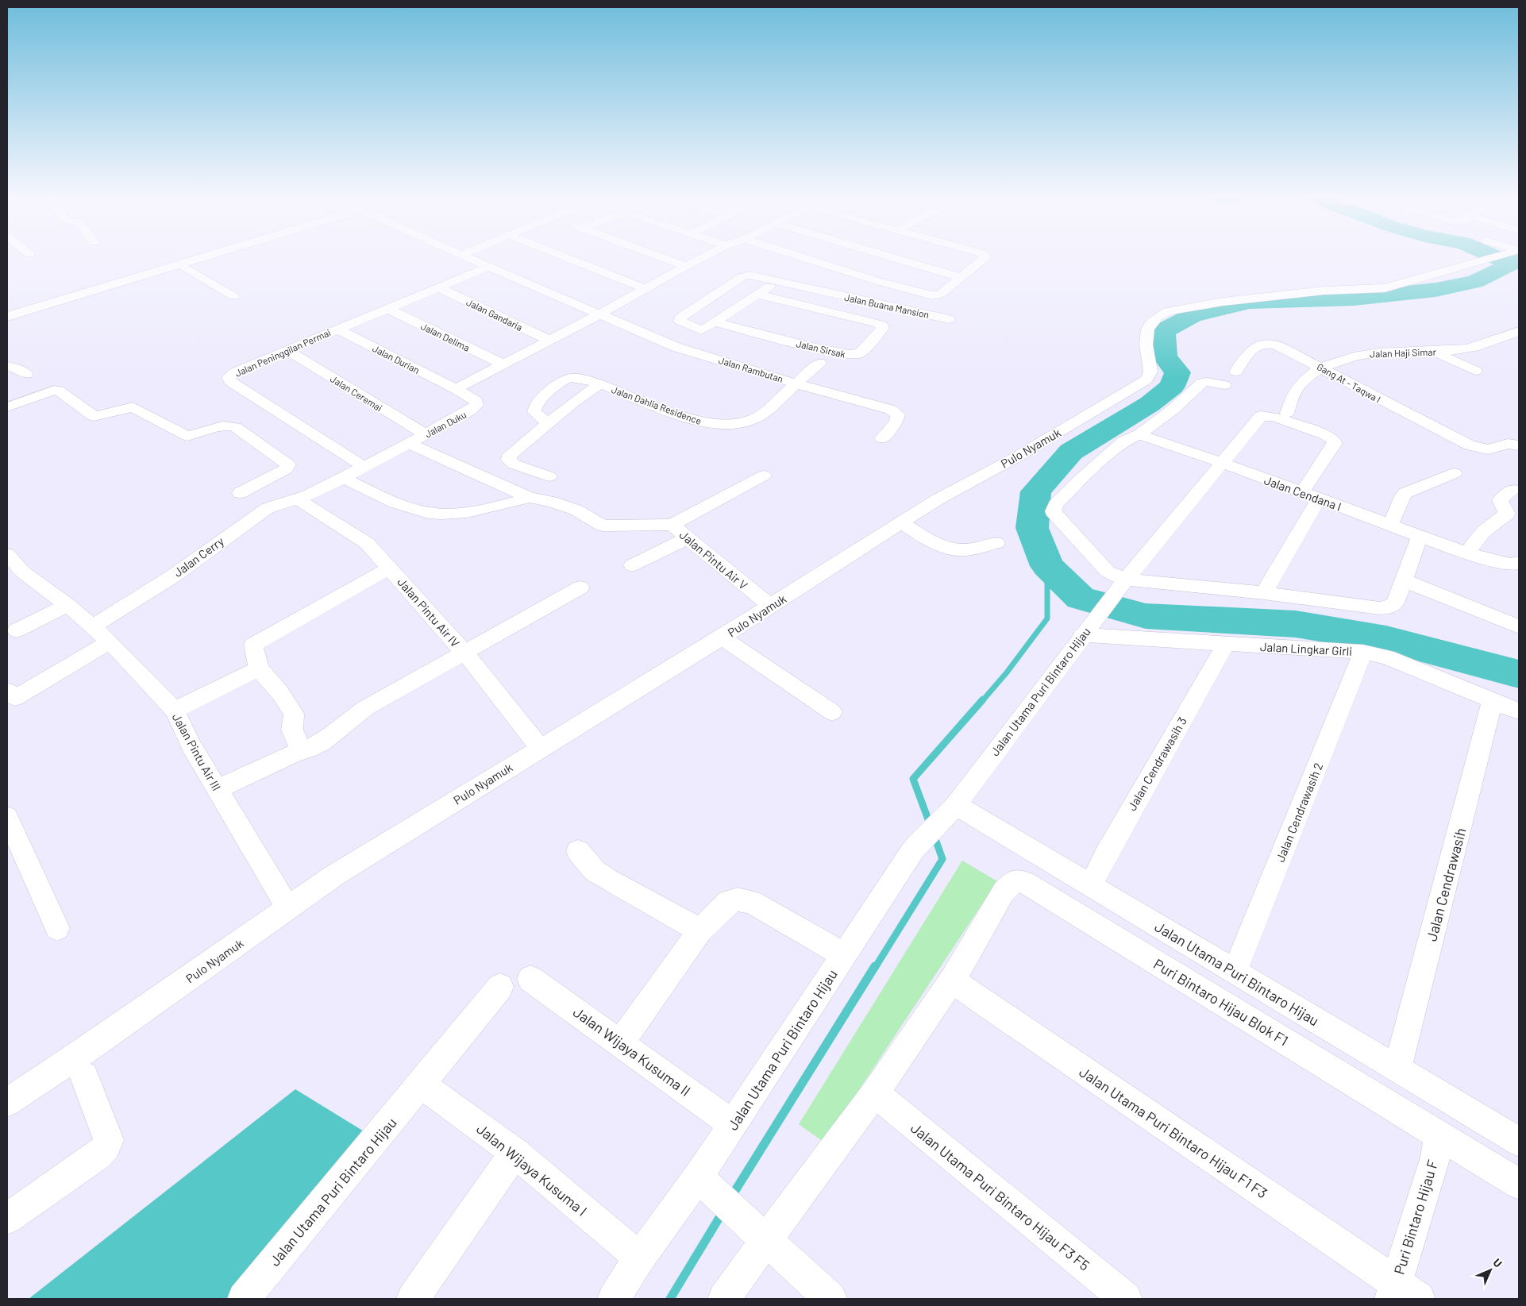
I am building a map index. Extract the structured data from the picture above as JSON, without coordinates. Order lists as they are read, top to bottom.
{
  "streets": {
    "street": [
      "Jalan Buana Mansion",
      "Jalan Gandaria",
      "Jalan Delima",
      "Jalan Sirsak",
      "Jalan Peninggilan Permai",
      "Jalan Haji Simar",
      "Jalan Durian",
      "Jalan Rambutan",
      "Gang At - Taqwa I",
      "Jalan Ceremai",
      "Jalan Dahlia Residence",
      "Jalan Duku",
      "Pulo Nyamuk",
      "Jalan Cendana I",
      "Jalan Cerry",
      "Jalan Pintu Air V",
      "Jalan Pintu Air IV",
      "Jalan Lingkar Girli",
      "Jalan Utama Puri Bintaro Hijau",
      "Jalan Pintu Air III",
      "Jalan Cendrawasih 3",
      "Jalan Cendrawasih 2",
      "Jalan Cendrawasih",
      "Puri Bintaro Hijau Blok F1",
      "Jalan Wijaya Kusuma II",
      "Jalan Utama Puri Bintaro Hijau F1 F3",
      "Jalan Wijaya Kusuma I",
      "Jalan Utama Puri Bintaro Hijau F3 F5",
      "Puri Bintaro Hijau F"
    ]
  },
  "crossings": [
    ["Jalan Gandaria", "Jalan Peninggilan Permai"],
    ["Jalan Delima", "Jalan Peninggilan Permai"],
    ["Jalan Peninggilan Permai", "Jalan Durian"],
    ["Jalan Peninggilan Permai", "Jalan Rambutan"],
    ["Jalan Peninggilan Permai", "Jalan Ceremai"],
    ["Jalan Peninggilan Permai", "Jalan Duku"],
    ["Jalan Haji Simar", "Gang At - Taqwa I"],
    ["Jalan Durian", "Jalan Duku"],
    ["Jalan Rambutan", "Jalan Dahlia Residence"],
    ["Jalan Ceremai", "Jalan Duku"],
    ["Jalan Duku", "Jalan Cerry"],
    ["Jalan Duku", "Jalan Pintu Air IV"],
    ["Pulo Nyamuk", "Jalan Pintu Air V"],
    ["Pulo Nyamuk", "Jalan Pintu Air IV"],
    ["Pulo Nyamuk", "Jalan Pintu Air III"],
    ["Jalan Cendana I", "Jalan Utama Puri Bintaro Hijau"],
    ["Jalan Cerry", "Jalan Pintu Air IV"],
    ["Jalan Cerry", "Jalan Pintu Air III"],
    ["Jalan Lingkar Girli", "Jalan Utama Puri Bintaro Hijau"],
    ["Jalan Lingkar Girli", "Jalan Cendrawasih 3"],
    ["Jalan Lingkar Girli", "Jalan Cendrawasih 2"],
    ["Jalan Lingkar Girli", "Jalan Cendrawasih"],
    ["Jalan Utama Puri Bintaro Hijau", "Jalan Cendrawasih 3"],
    ["Jalan Utama Puri Bintaro Hijau", "Jalan Cendrawasih 2"],
    ["Jalan Utama Puri Bintaro Hijau", "Jalan Cendrawasih"],
    ["Jalan Utama Puri Bintaro Hijau", "Jalan Wijaya Kusuma II"],
    ["Jalan Utama Puri Bintaro Hijau", "Jalan Wijaya Kusuma I"],
    ["Puri Bintaro Hijau Blok F1", "Jalan Utama Puri Bintaro Hijau F1 F3"],
    ["Puri Bintaro Hijau Blok F1", "Puri Bintaro Hijau F"],
    ["Jalan Utama Puri Bintaro Hijau F1 F3", "Puri Bintaro Hijau F"]
  ],
  "north": "top right"
}
